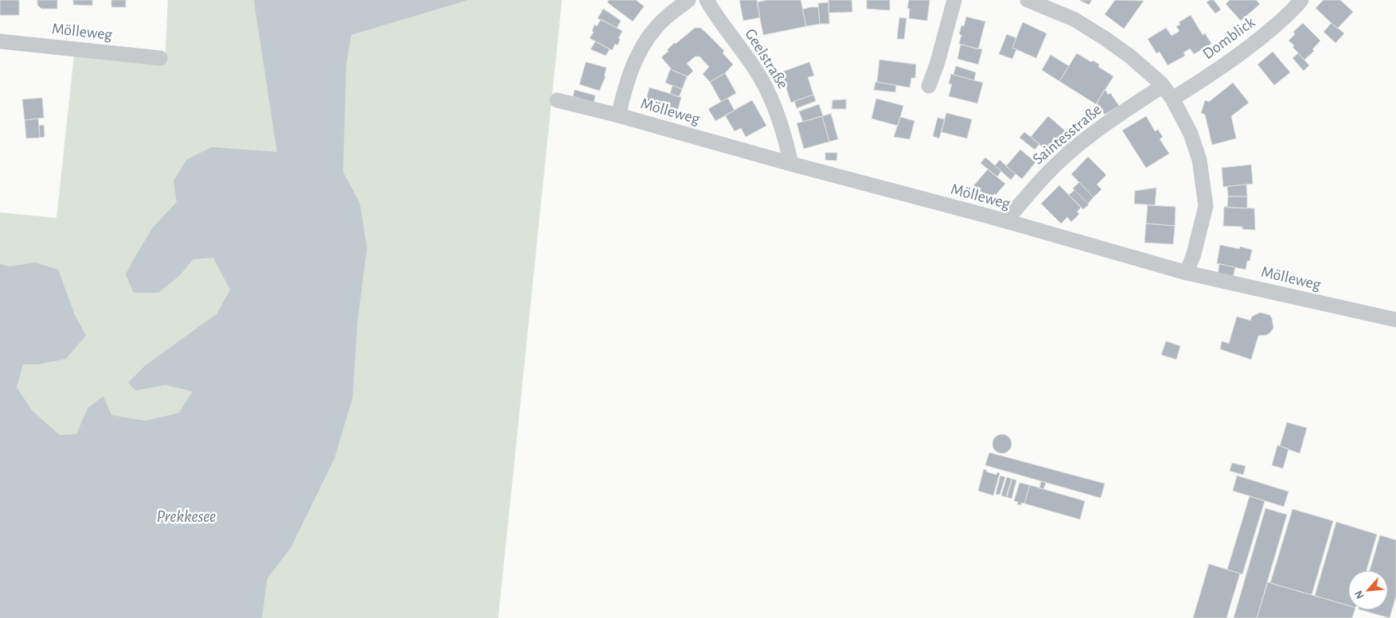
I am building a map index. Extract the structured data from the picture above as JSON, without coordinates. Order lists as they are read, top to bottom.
{
  "streets": {
    "street": [
      "Mölleweg",
      "Domblick",
      "Geelstraße",
      "Saintesstraße"
    ]
  },
  "crossings": [
    ["Mölleweg", "Geelstraße"],
    ["Mölleweg", "Saintesstraße"]
  ],
  "water": ["Prekkesee"],
  "north": "bottom left"
}
